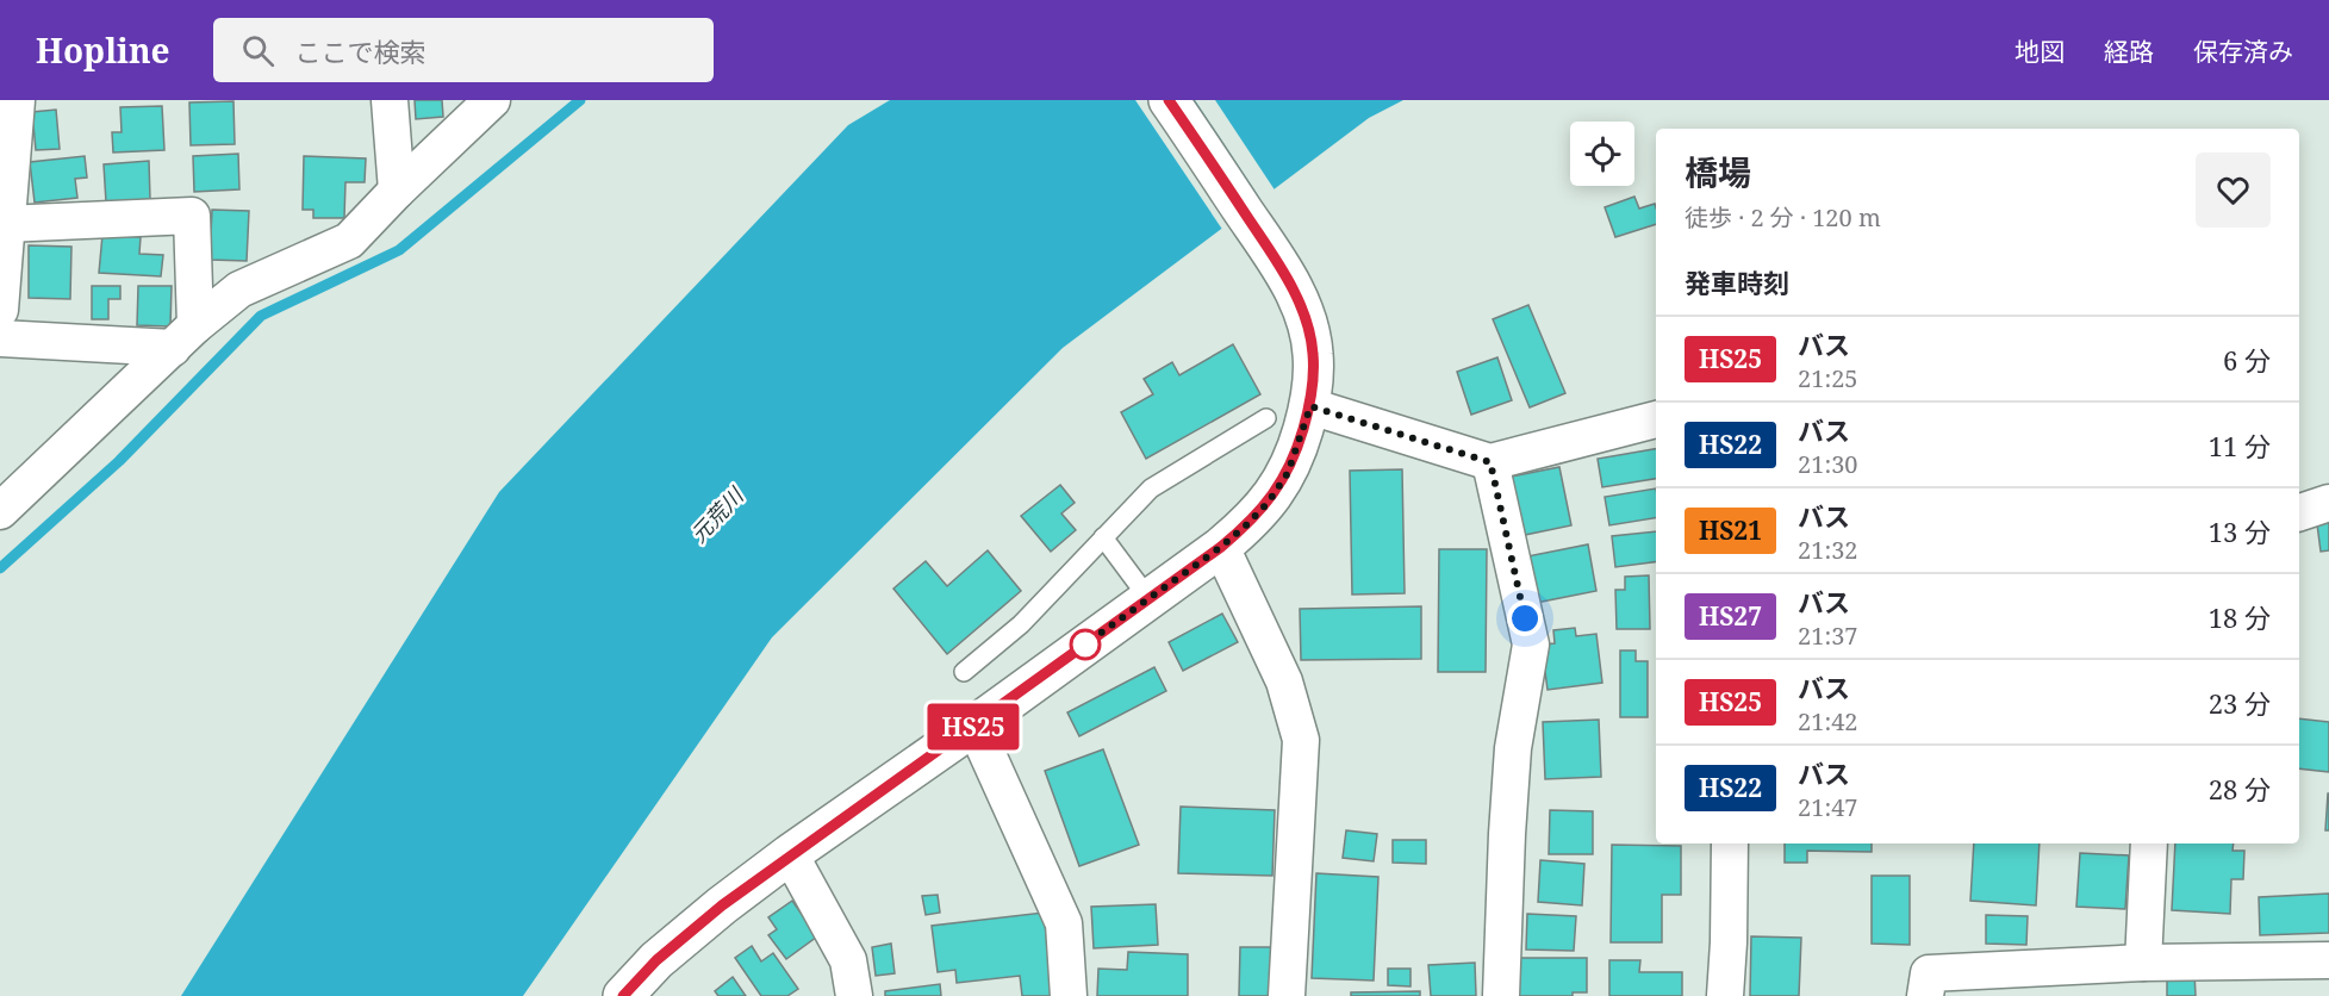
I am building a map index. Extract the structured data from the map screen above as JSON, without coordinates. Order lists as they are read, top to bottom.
{
  "water": ["元荒川"],
  "lines": ["bus line HS25"],
  "page": {
    "header": "Hopline",
    "search": "ここで検索",
    "nav": ["地図", "経路", "保存済み"],
    "on_map": "HS25",
    "heading": [
      ["橋場", "徒歩 · 2 分 · 120 m"],
      "発車時刻"
    ],
    "list": [
      {
        "mark": "HS25",
        "name": "バス",
        "note": "21:25",
        "value": "6 分"
      },
      {
        "mark": "HS22",
        "name": "バス",
        "note": "21:30",
        "value": "11 分"
      },
      {
        "mark": "HS21",
        "name": "バス",
        "note": "21:32",
        "value": "13 分"
      },
      {
        "mark": "HS27",
        "name": "バス",
        "note": "21:37",
        "value": "18 分"
      },
      {
        "mark": "HS25",
        "name": "バス",
        "note": "21:42",
        "value": "23 分"
      },
      {
        "mark": "HS22",
        "name": "バス",
        "note": "21:47",
        "value": "28 分"
      }
    ]
  }
}
